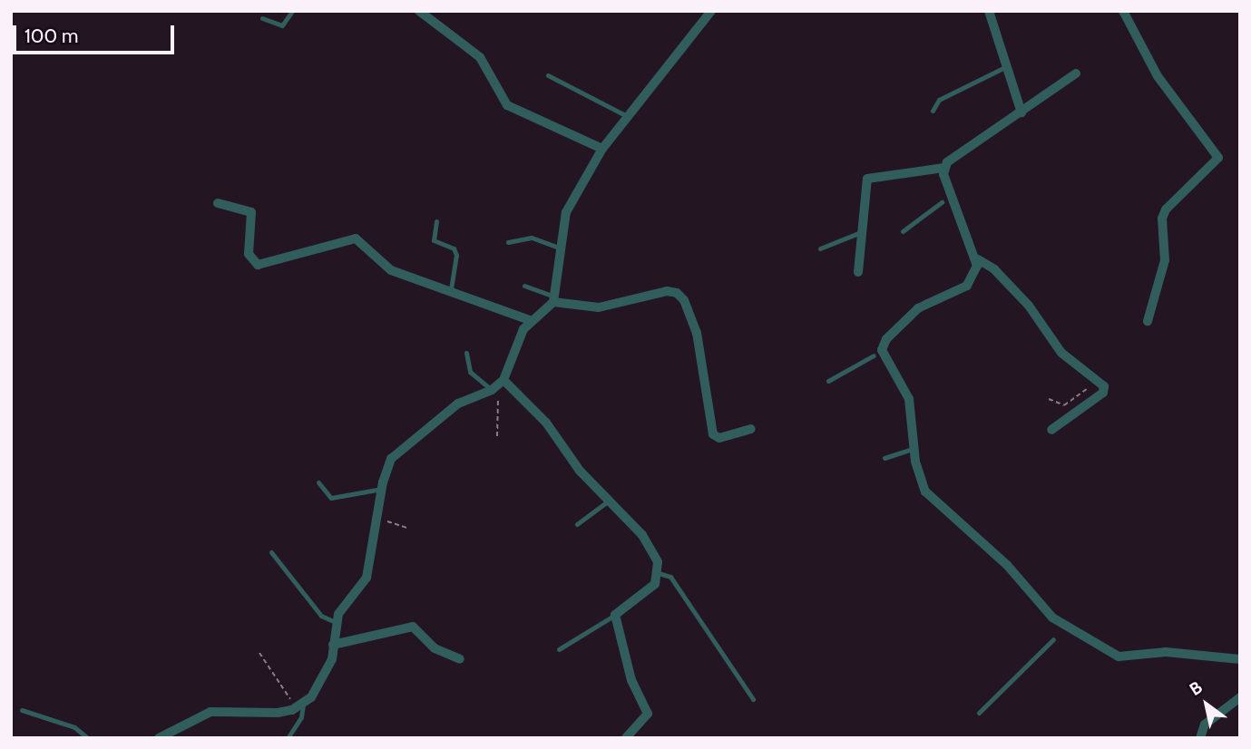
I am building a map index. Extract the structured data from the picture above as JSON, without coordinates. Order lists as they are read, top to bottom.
{
  "scale_bar": "100 m",
  "north": "top left"
}
